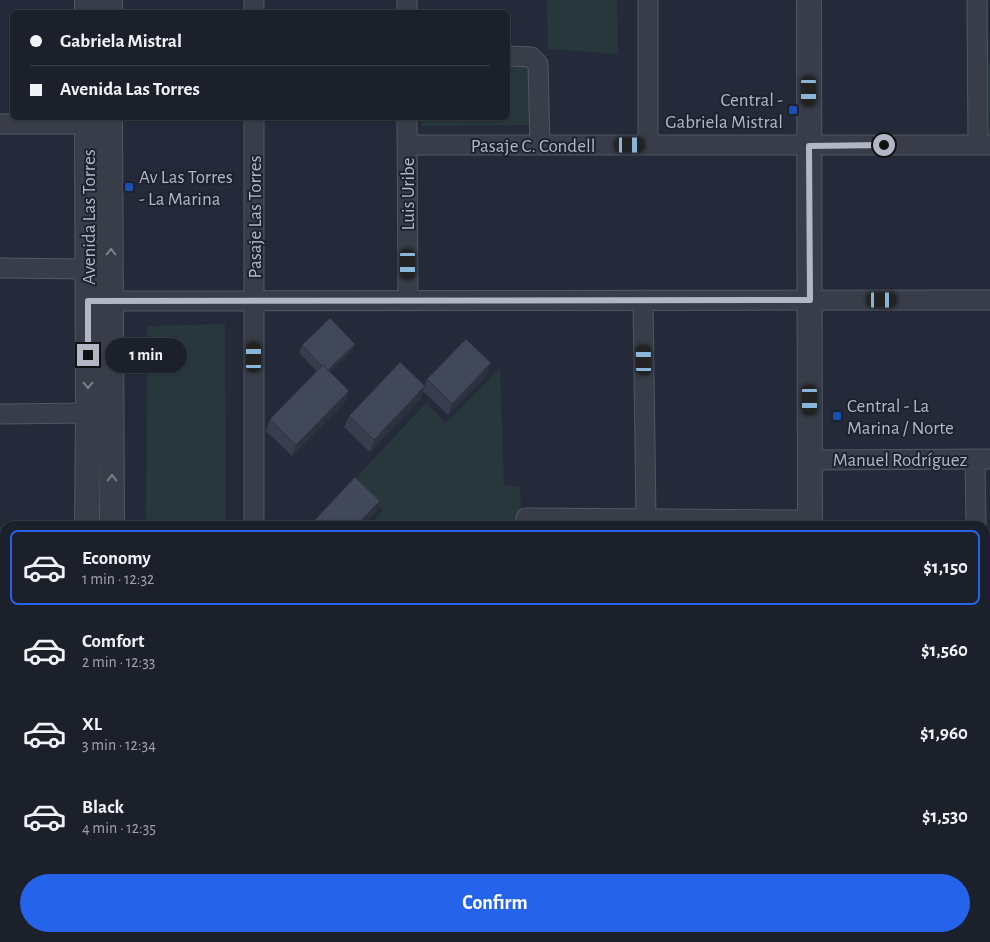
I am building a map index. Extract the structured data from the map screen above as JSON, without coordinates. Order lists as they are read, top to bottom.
{
  "streets": {
    "street": [
      "Pasaje C. Condell",
      "Luis Uribe",
      "Avenida Las Torres",
      "Pasaje Las Torres",
      "Manuel Rodríguez"
    ]
  },
  "crossings": [
    ["Pasaje C. Condell", "Luis Uribe"]
  ],
  "places": {
    "transit": ["Central - Gabriela Mistral", "Av Las Torres - La Marina", "Central - La Marina / Norte"]
  },
  "page": {
    "banner": ["Gabriela Mistral", "Avenida Las Torres"],
    "bubble": "1 min",
    "list": [
      {
        "name": "Economy",
        "note": "1 min · 12:32",
        "value": "$1,150"
      },
      {
        "name": "Comfort",
        "note": "2 min · 12:33",
        "value": "$1,560"
      },
      {
        "name": "XL",
        "note": "3 min · 12:34",
        "value": "$1,960"
      },
      {
        "name": "Black",
        "note": "4 min · 12:35",
        "value": "$1,530"
      }
    ],
    "buttons": "Confirm"
  }
}
